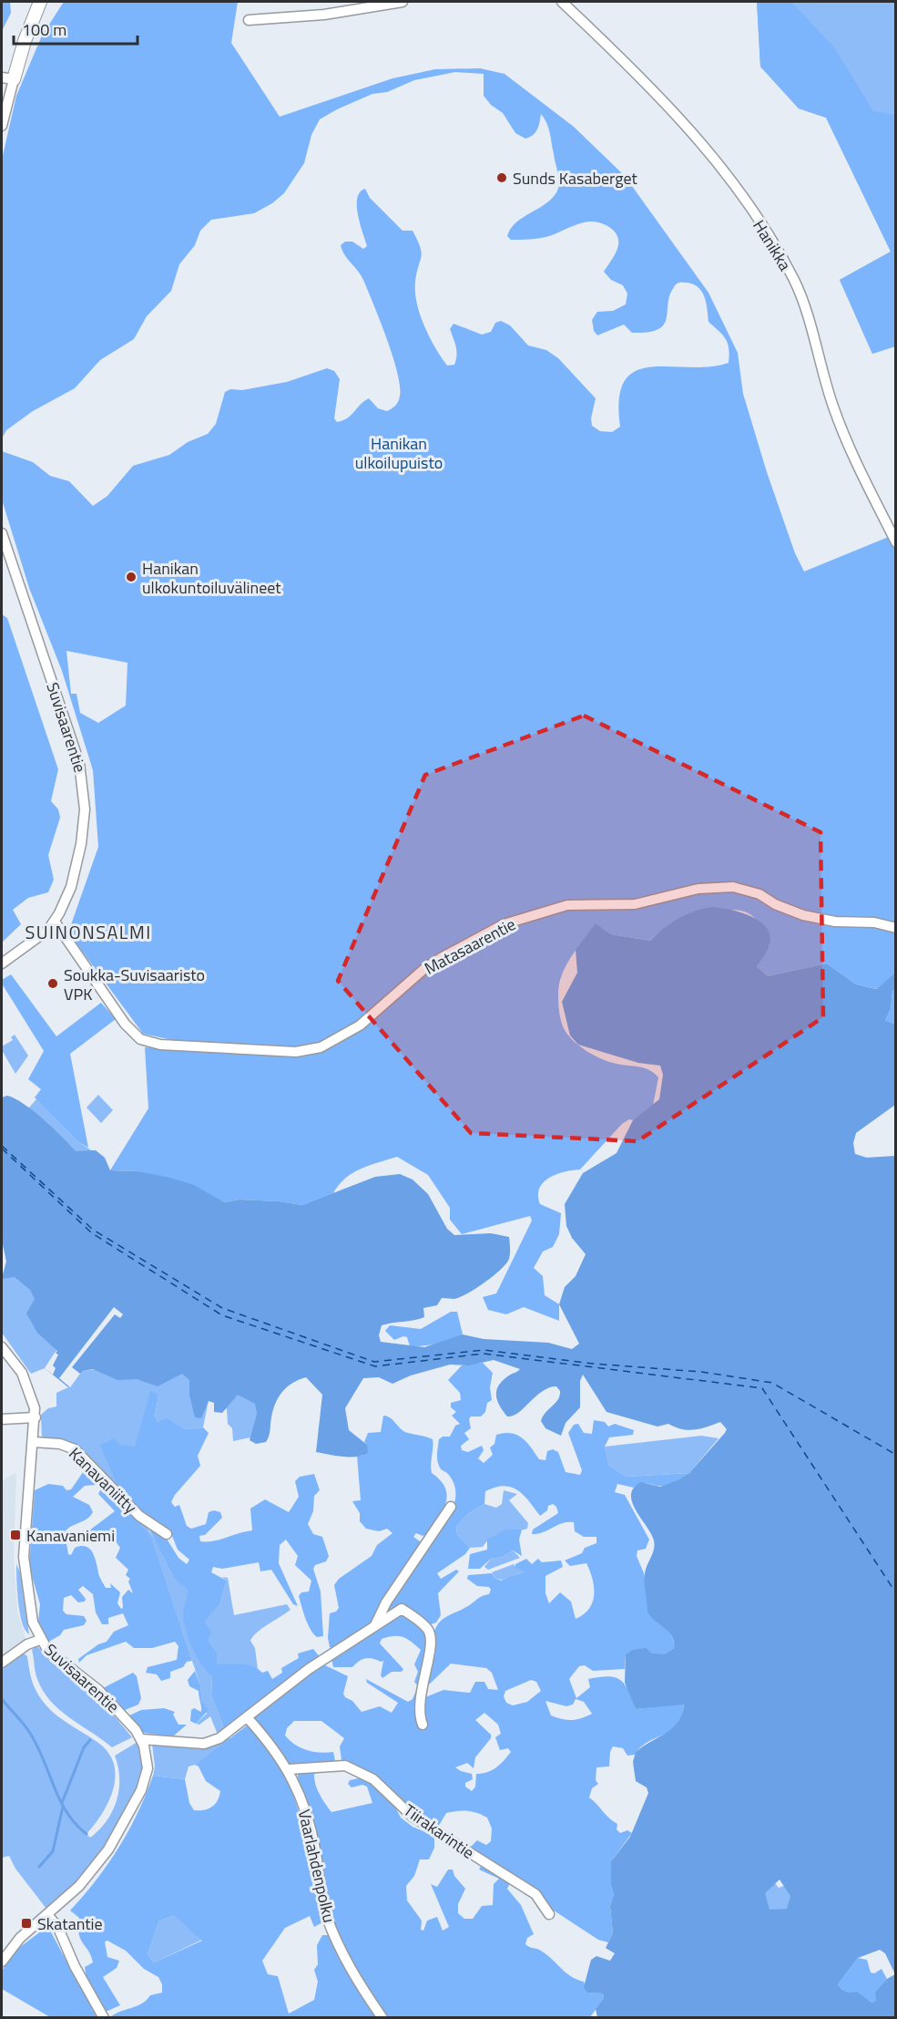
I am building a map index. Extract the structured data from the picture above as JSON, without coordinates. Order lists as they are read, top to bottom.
{
  "streets": {
    "street": [
      "Hanikka",
      "Suvisaarentie",
      "Matasaarentie",
      "Kanavaniitty",
      "Tiirakarintie",
      "Vaarlahdenpolku"
    ]
  },
  "crossings": [
    ["Suvisaarentie", "Matasaarentie"],
    ["Suvisaarentie", "Kanavaniitty"],
    ["Tiirakarintie", "Vaarlahdenpolku"]
  ],
  "districts": ["SUINONSALMI"],
  "parks": ["Hanikan ulkoilupuisto"],
  "places": {
    "other": ["Sunds Kasaberget", "Hanikan ulkokuntoiluvälineet", "Soukka-Suvisaaristo VPK"],
    "transit": ["Kanavaniemi", "Skatantie"]
  },
  "scale_bar": "100 m"
}
